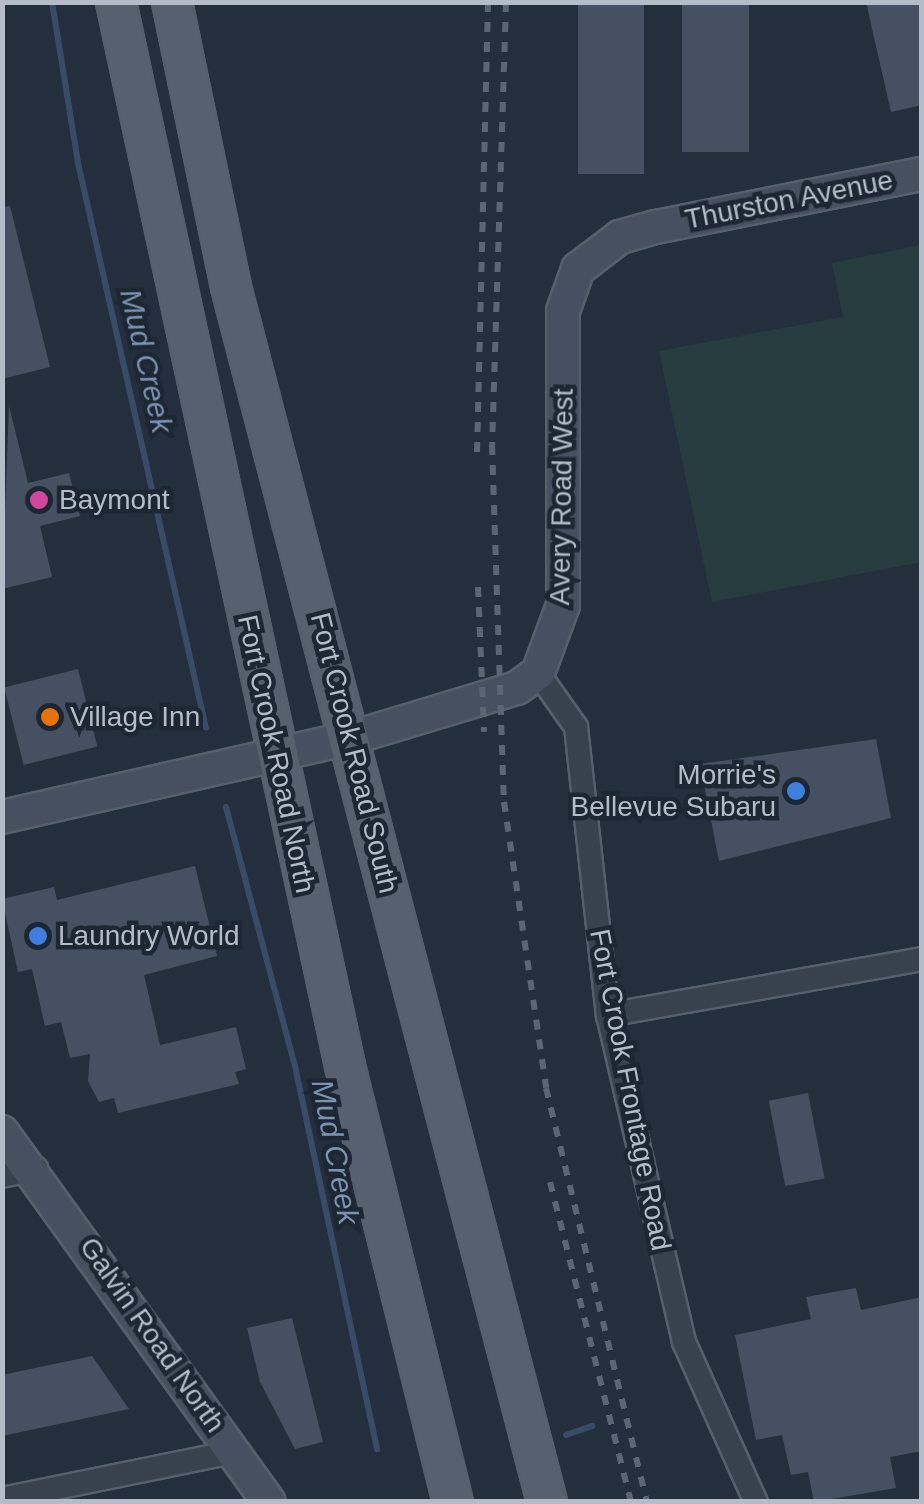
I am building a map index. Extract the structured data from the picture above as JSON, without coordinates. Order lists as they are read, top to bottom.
{
  "streets": {
    "main road": ["Fort Crook Road South", "Fort Crook Road North"],
    "street": [
      "Thurston Avenue",
      "Avery Road West",
      "Fort Crook Frontage Road",
      "Galvin Road North"
    ]
  },
  "crossings": [
    ["Thurston Avenue", "Avery Road West"],
    ["Avery Road West", "Fort Crook Frontage Road"]
  ],
  "water": ["Mud Creek"],
  "places": [
    "Baymont",
    "Village Inn",
    "Morrie's Bellevue Subaru",
    "Laundry World"
  ]
}
